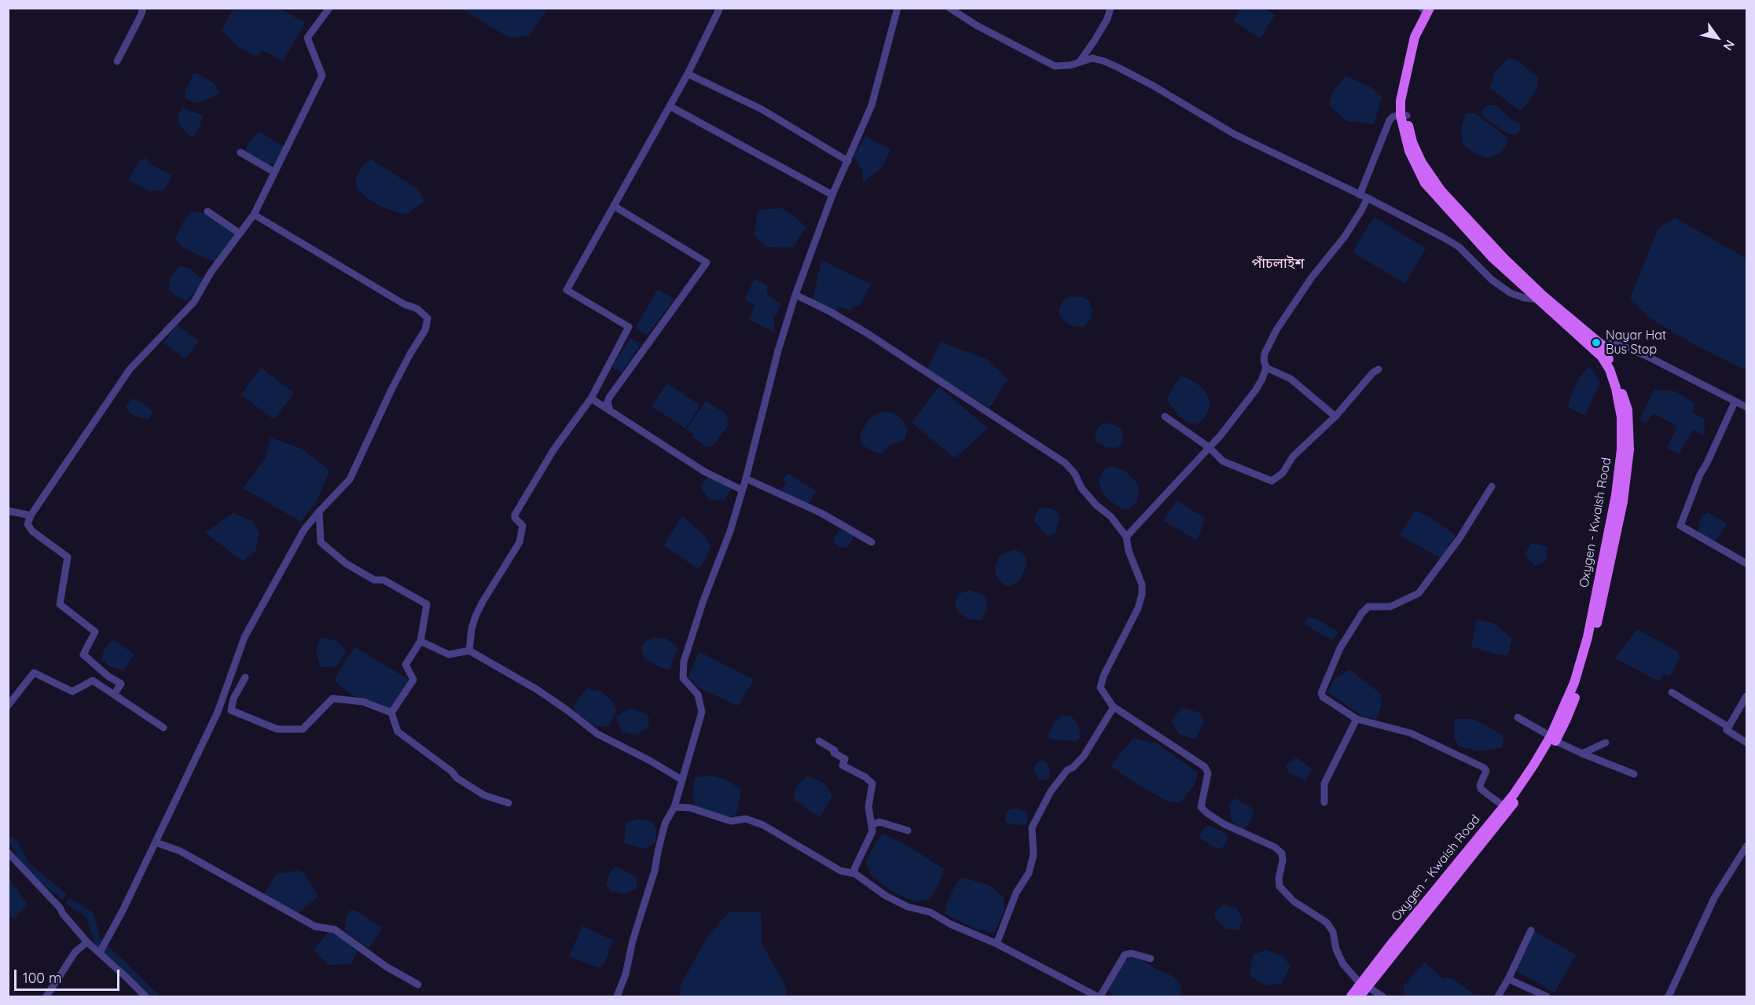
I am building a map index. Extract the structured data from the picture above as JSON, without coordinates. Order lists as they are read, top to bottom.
{
  "streets": {
    "main road": ["Oxygen - Kwaish Road"]
  },
  "districts": ["পাঁচলাইশ"],
  "places": ["Nayar Hat Bus Stop"],
  "scale_bar": "100 m",
  "north": "bottom right"
}
